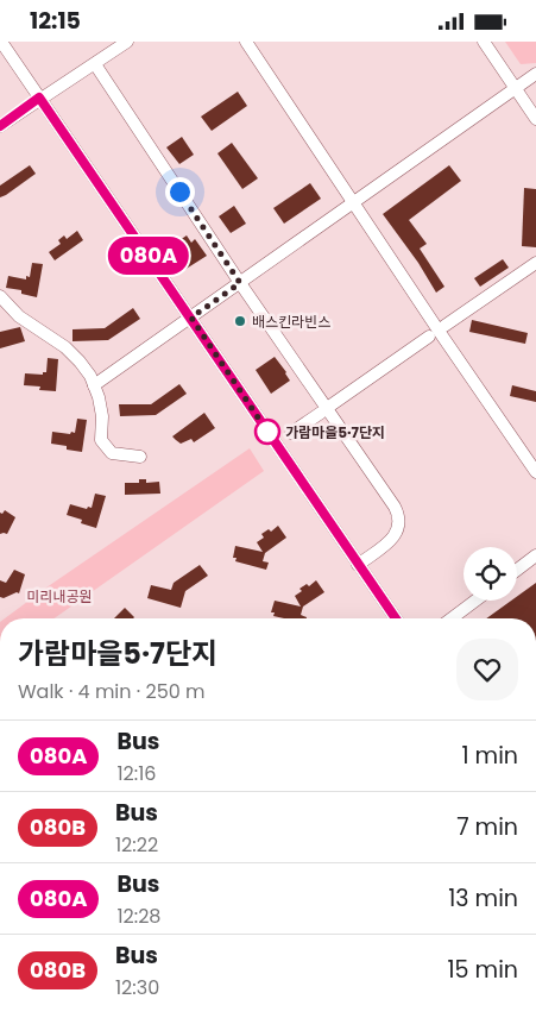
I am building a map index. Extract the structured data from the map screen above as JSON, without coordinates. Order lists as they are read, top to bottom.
{
  "parks": ["미리내공원"],
  "places": ["배스킨라빈스", "가람마을5·7단지"],
  "lines": ["bus line 080A"],
  "page": {
    "status": "12:15",
    "on_map": "080A",
    "heading": ["가람마을5·7단지", "Walk · 4 min · 250 m"],
    "list": [
      {
        "mark": "080A",
        "name": "Bus",
        "note": "12:16",
        "value": "1 min"
      },
      {
        "mark": "080B",
        "name": "Bus",
        "note": "12:22",
        "value": "7 min"
      },
      {
        "mark": "080A",
        "name": "Bus",
        "note": "12:28",
        "value": "13 min"
      },
      {
        "mark": "080B",
        "name": "Bus",
        "note": "12:30",
        "value": "15 min"
      }
    ]
  }
}
